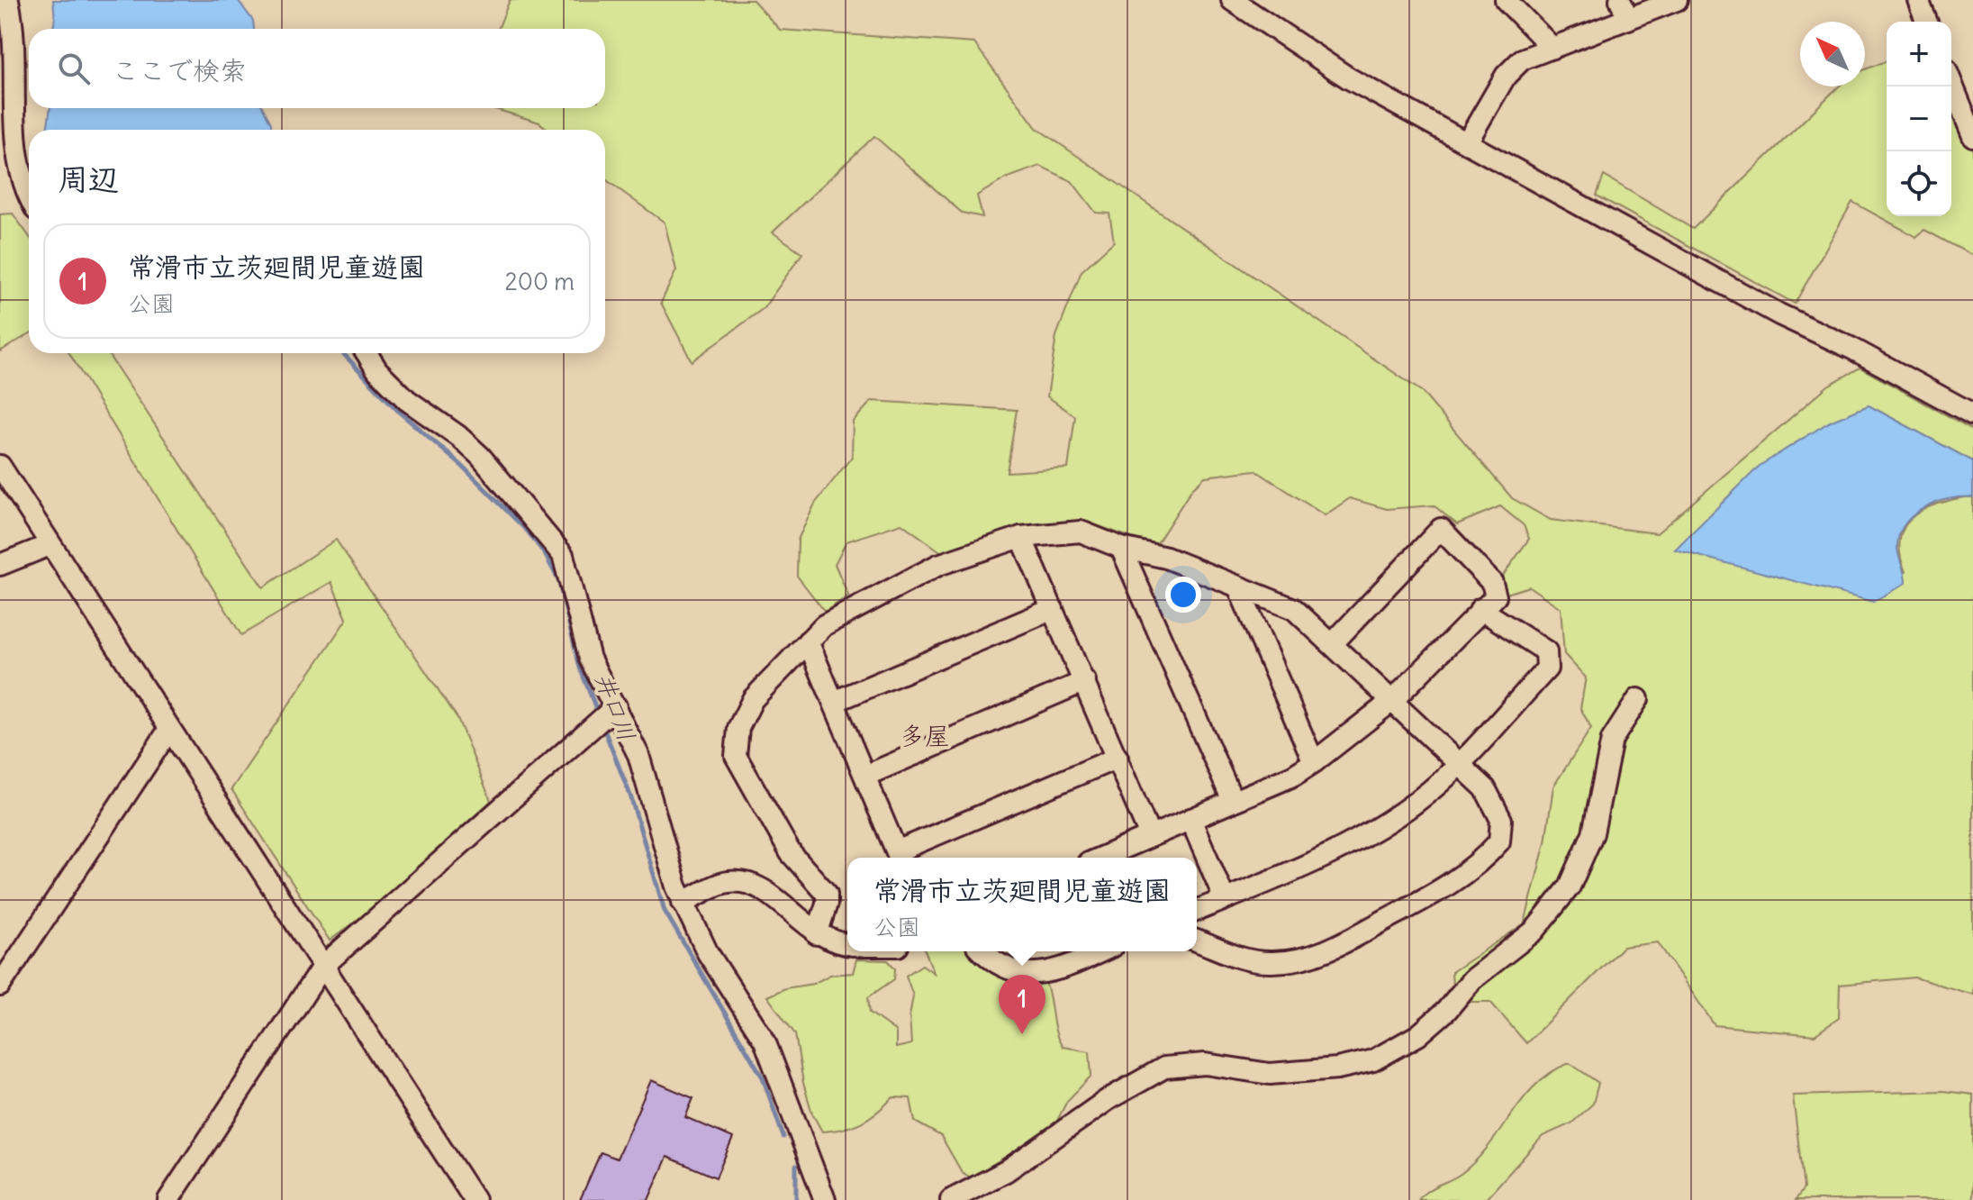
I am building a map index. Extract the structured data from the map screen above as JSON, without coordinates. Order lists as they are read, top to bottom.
{
  "districts": ["多屋"],
  "water": ["井口川"],
  "north": "top left",
  "page": {
    "map_buttons": ["+", "−"],
    "search": "ここで検索",
    "heading": "周辺",
    "list": [
      {
        "mark": "1",
        "name": "常滑市立茨廻間児童遊園",
        "note": "公園",
        "value": "200 m"
      }
    ],
    "popup": ["常滑市立茨廻間児童遊園", "公園"],
    "pins": "1"
  }
}
